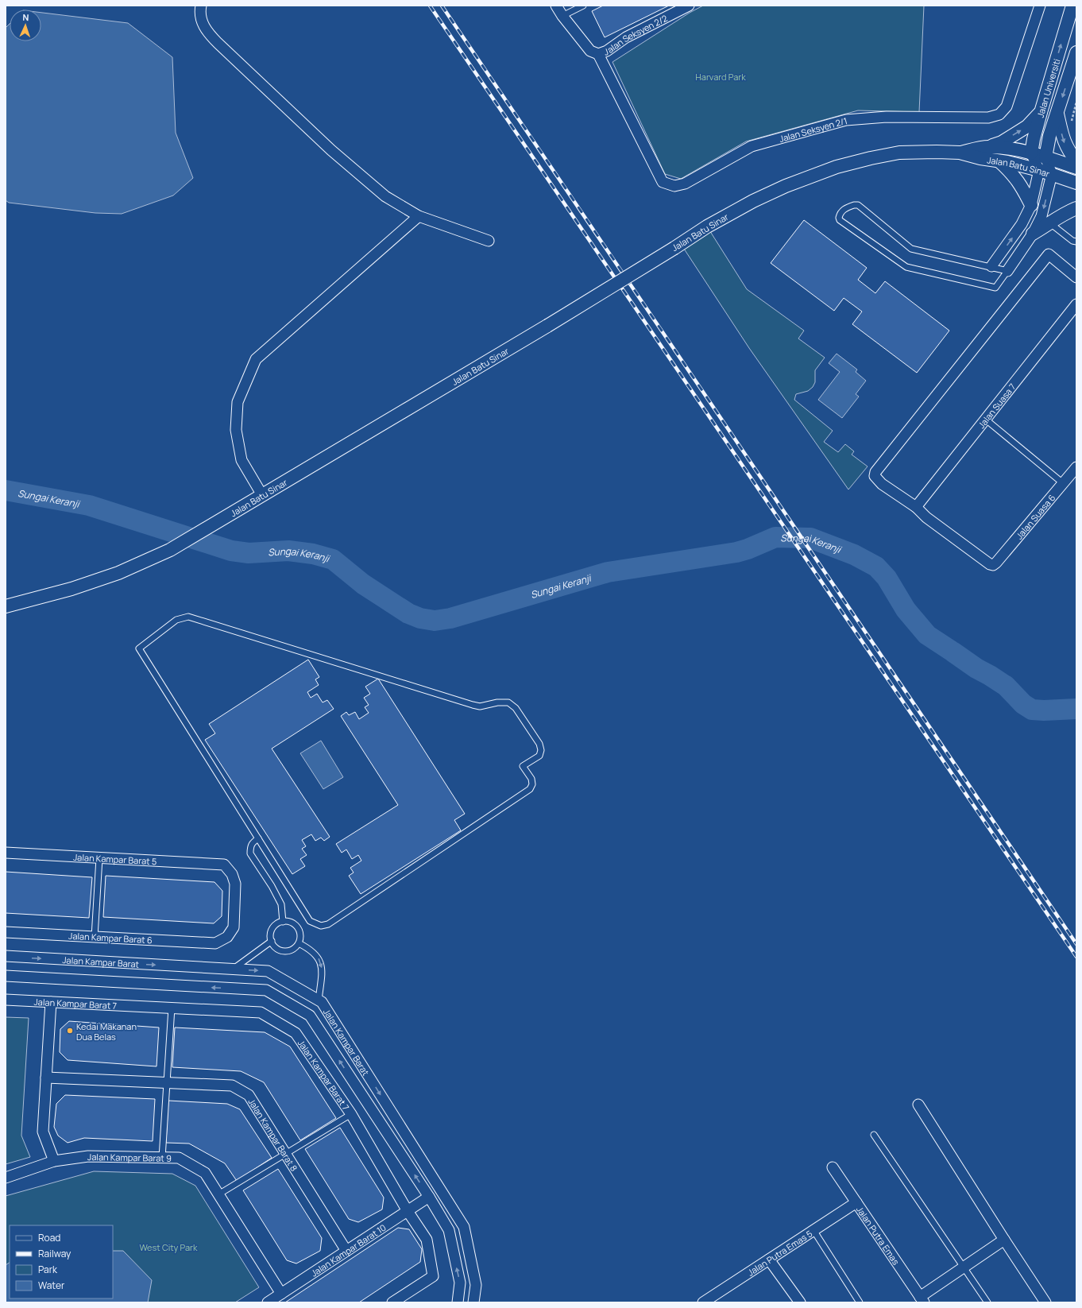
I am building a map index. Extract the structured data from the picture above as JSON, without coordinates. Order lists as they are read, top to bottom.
{
  "streets": {
    "street": [
      "Jalan Seksyen 2/2",
      "Jalan Universiti",
      "Jalan Seksyen 2/1",
      "Jalan Batu Sinar",
      "Jalan Suasa 7",
      "Jalan Suasa 6",
      "Jalan Kampar Barat 5",
      "Jalan Kampar Barat 6",
      "Jalan Kampar Barat",
      "Jalan Kampar Barat 7",
      "Jalan Kampar Barat 8",
      "Jalan Kampar Barat 9",
      "Jalan Putra Emas",
      "Jalan Kampar Barat 10",
      "Jalan Putra Emas 5"
    ]
  },
  "crossings": [
    ["Jalan Seksyen 2/2", "Jalan Seksyen 2/1"],
    ["Jalan Universiti", "Jalan Batu Sinar"],
    ["Jalan Suasa 7", "Jalan Suasa 6"],
    ["Jalan Kampar Barat 5", "Jalan Kampar Barat 6"],
    ["Jalan Kampar Barat", "Jalan Kampar Barat 10"],
    ["Jalan Kampar Barat 7", "Jalan Kampar Barat 10"],
    ["Jalan Kampar Barat 8", "Jalan Kampar Barat 10"],
    ["Jalan Kampar Barat 9", "Jalan Kampar Barat 10"],
    ["Jalan Putra Emas", "Jalan Putra Emas 5"]
  ],
  "water": ["Sungai Keranji"],
  "parks": ["Harvard Park", "West City Park"],
  "places": ["Kedai Makanan Dua Belas"],
  "legend": [
    "Road",
    "Railway",
    "Park",
    "Water"
  ],
  "north": "top"
}
